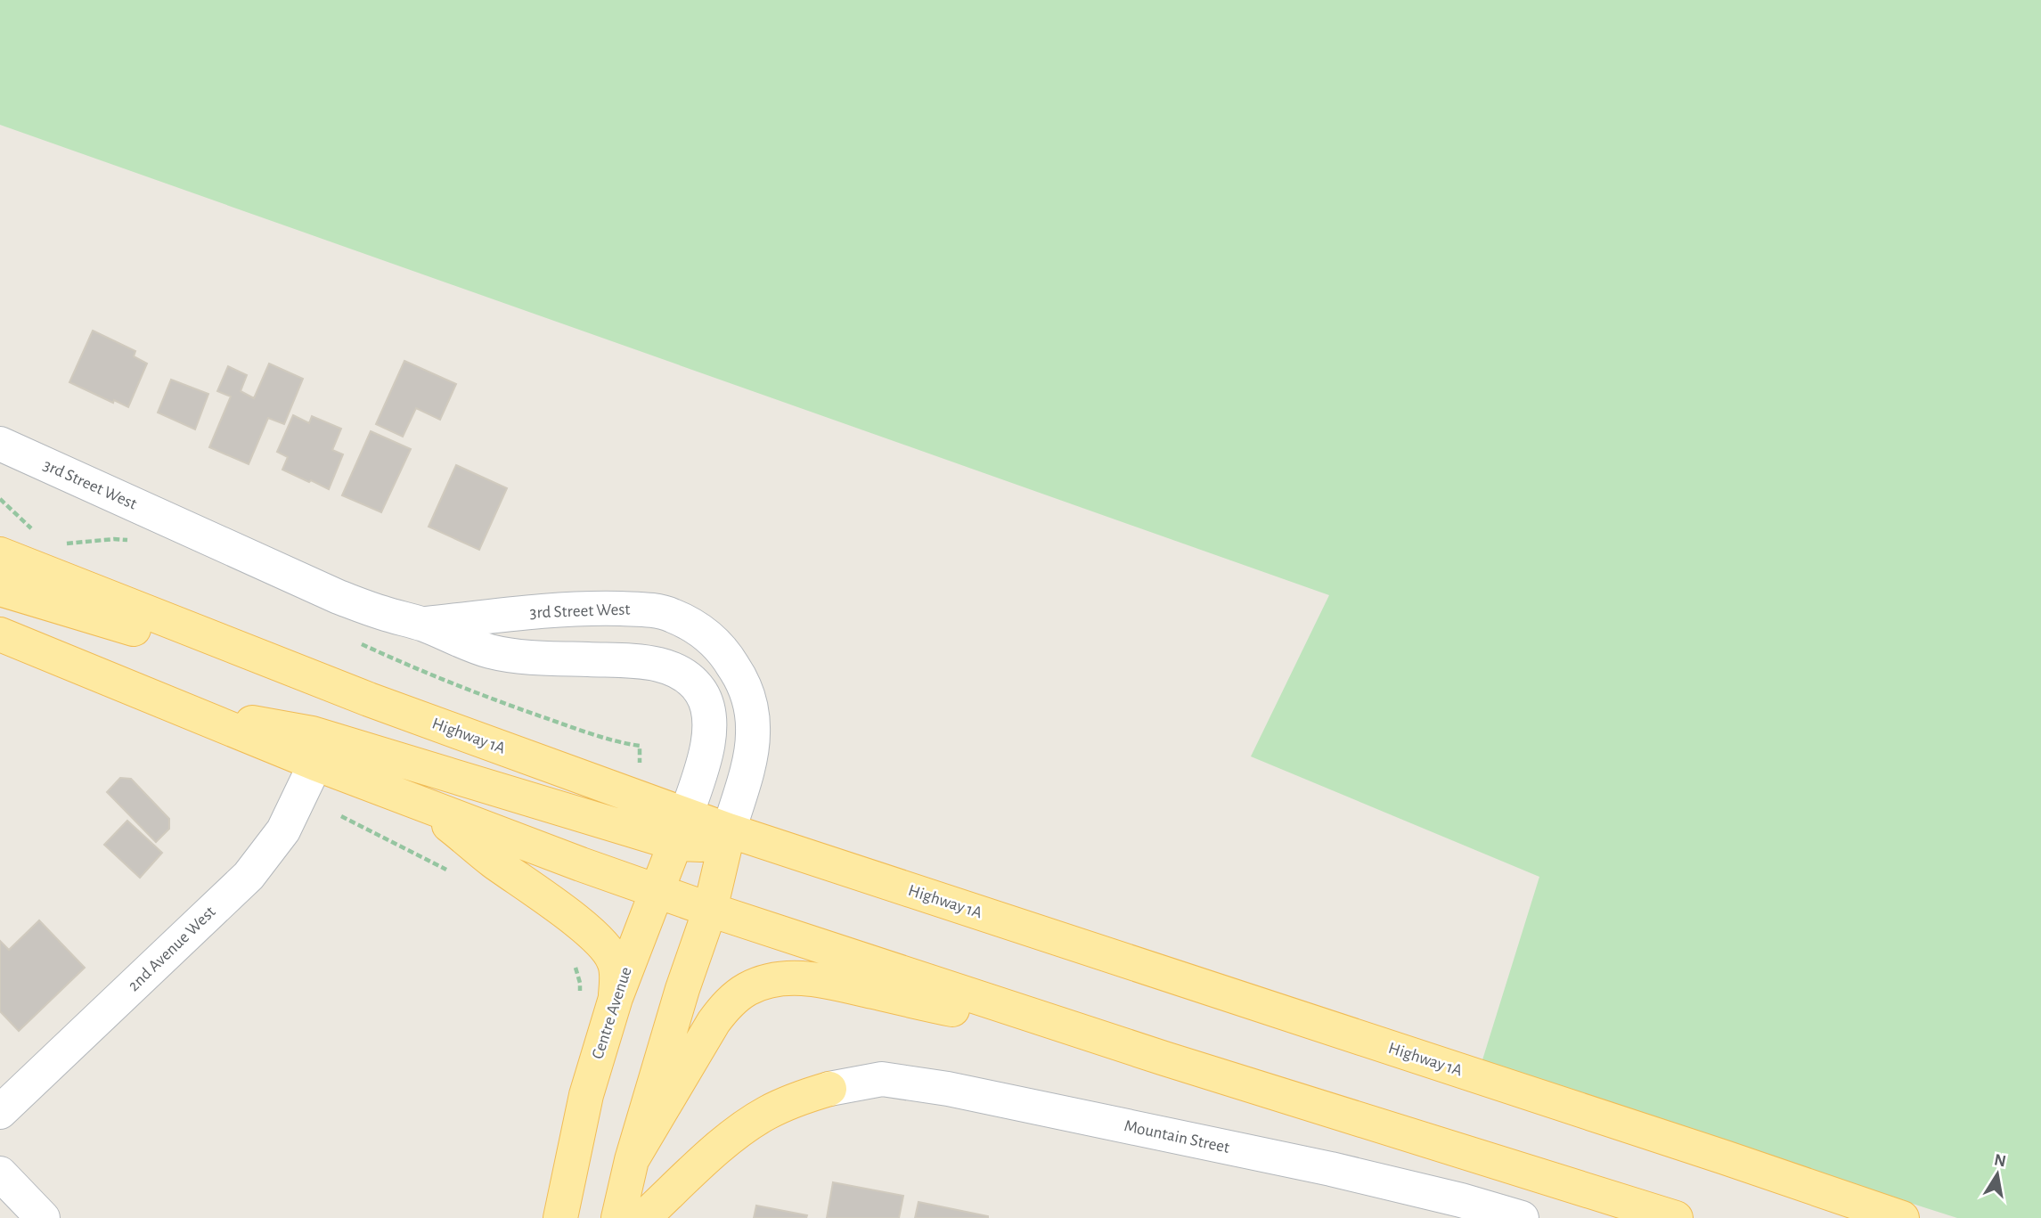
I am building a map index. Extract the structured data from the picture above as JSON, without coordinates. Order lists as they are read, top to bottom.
{
  "streets": {
    "main road": ["Highway 1A", "Centre Avenue"],
    "street": ["3rd Street West", "2nd Avenue West", "Mountain Street"]
  },
  "crossings": [
    ["3rd Street West", "Highway 1A"],
    ["3rd Street West", "Centre Avenue"],
    ["Highway 1A", "Centre Avenue"]
  ],
  "north": "top"
}
